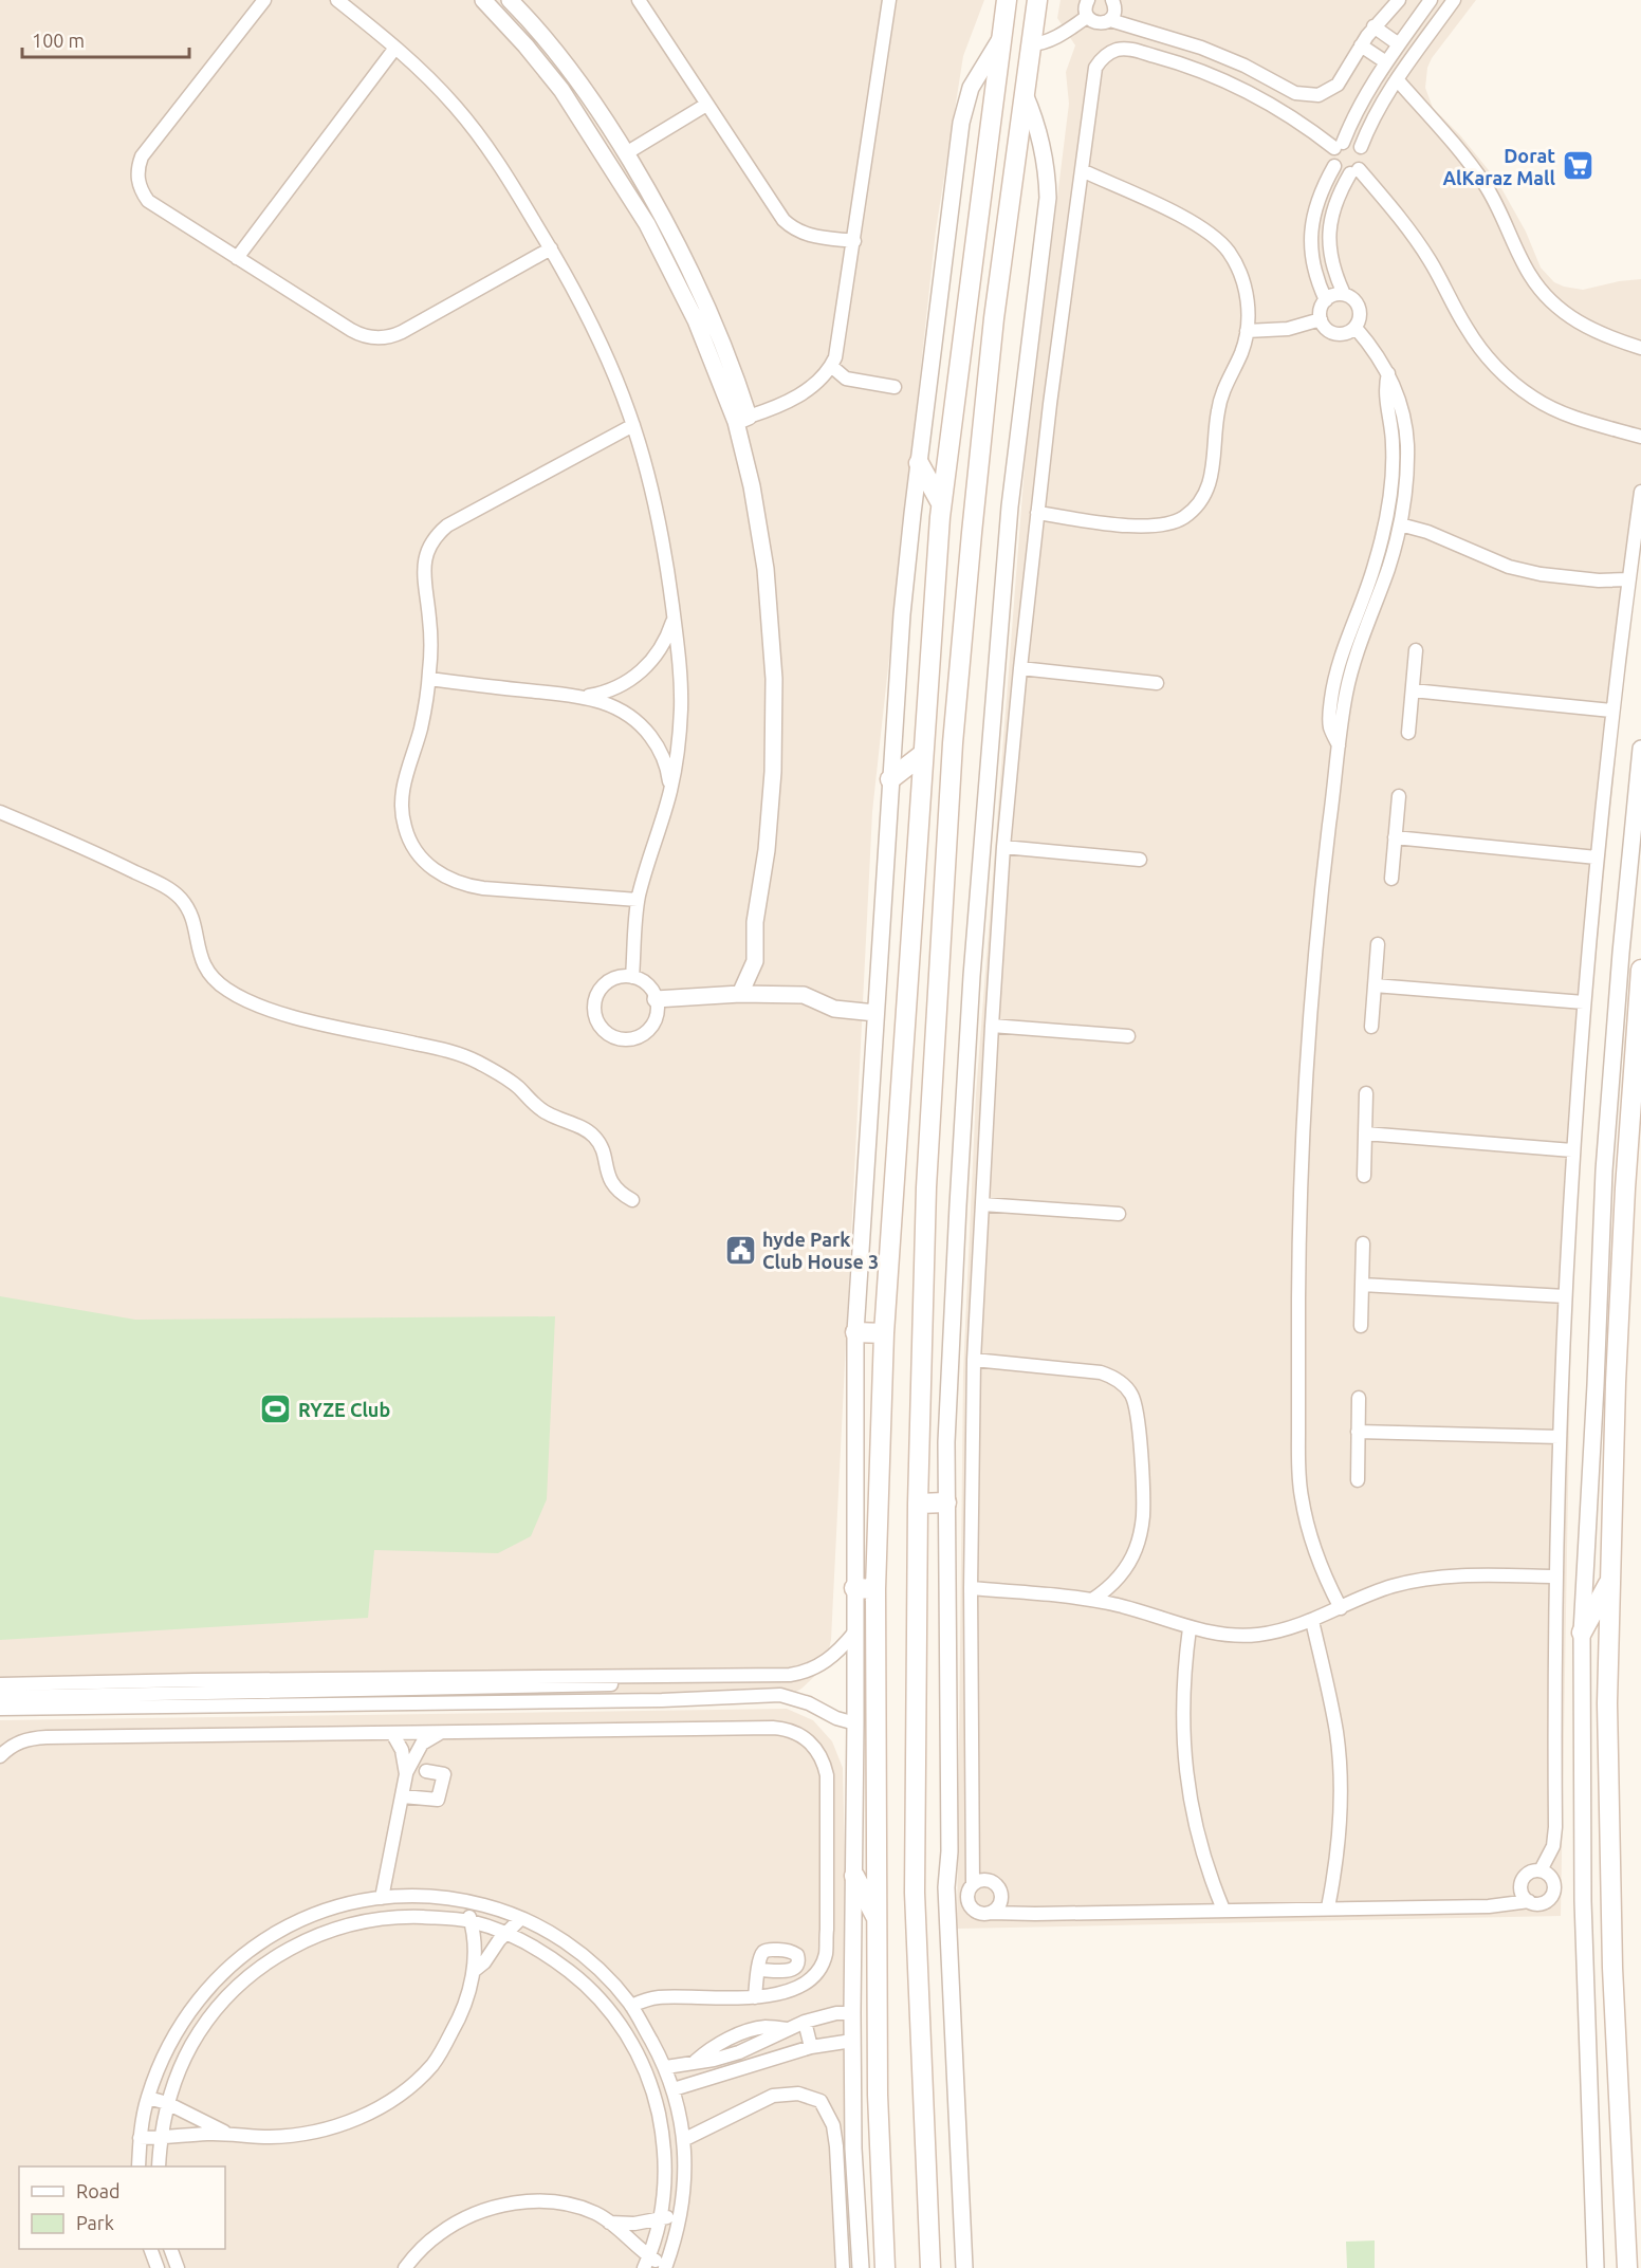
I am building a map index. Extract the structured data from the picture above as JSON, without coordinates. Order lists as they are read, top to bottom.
{
  "places": {
    "supermarket": ["Dorat AlKaraz Mall"],
    "public building": ["hyde Park Club House 3"],
    "sports": ["RYZE Club"]
  },
  "legend": ["Road", "Park"],
  "scale_bar": "100 m"
}
